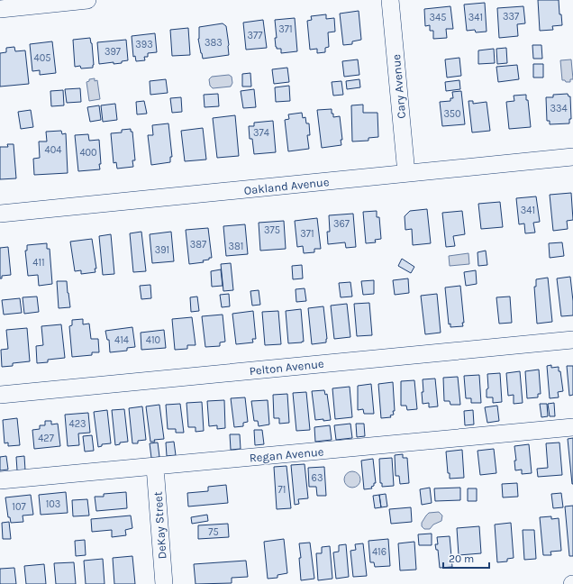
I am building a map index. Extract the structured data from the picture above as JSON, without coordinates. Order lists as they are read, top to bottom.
{
  "streets": {
    "street": [
      "Cary Avenue",
      "Oakland Avenue",
      "Pelton Avenue",
      "Regan Avenue",
      "DeKay Street"
    ]
  },
  "crossings": [
    ["Cary Avenue", "Oakland Avenue"],
    ["Regan Avenue", "DeKay Street"]
  ],
  "house_numbers": [
    "337",
    "345",
    "341",
    "371",
    "377",
    "383",
    "393",
    "397",
    "405",
    "334",
    "350",
    "374",
    "404",
    "400",
    "341",
    "367",
    "375",
    "371",
    "387",
    "381",
    "391",
    "411",
    "414",
    "410",
    "423",
    "427",
    "63",
    "71",
    "103",
    "107",
    "75",
    "416"
  ],
  "scale_bar": "20 m"
}
